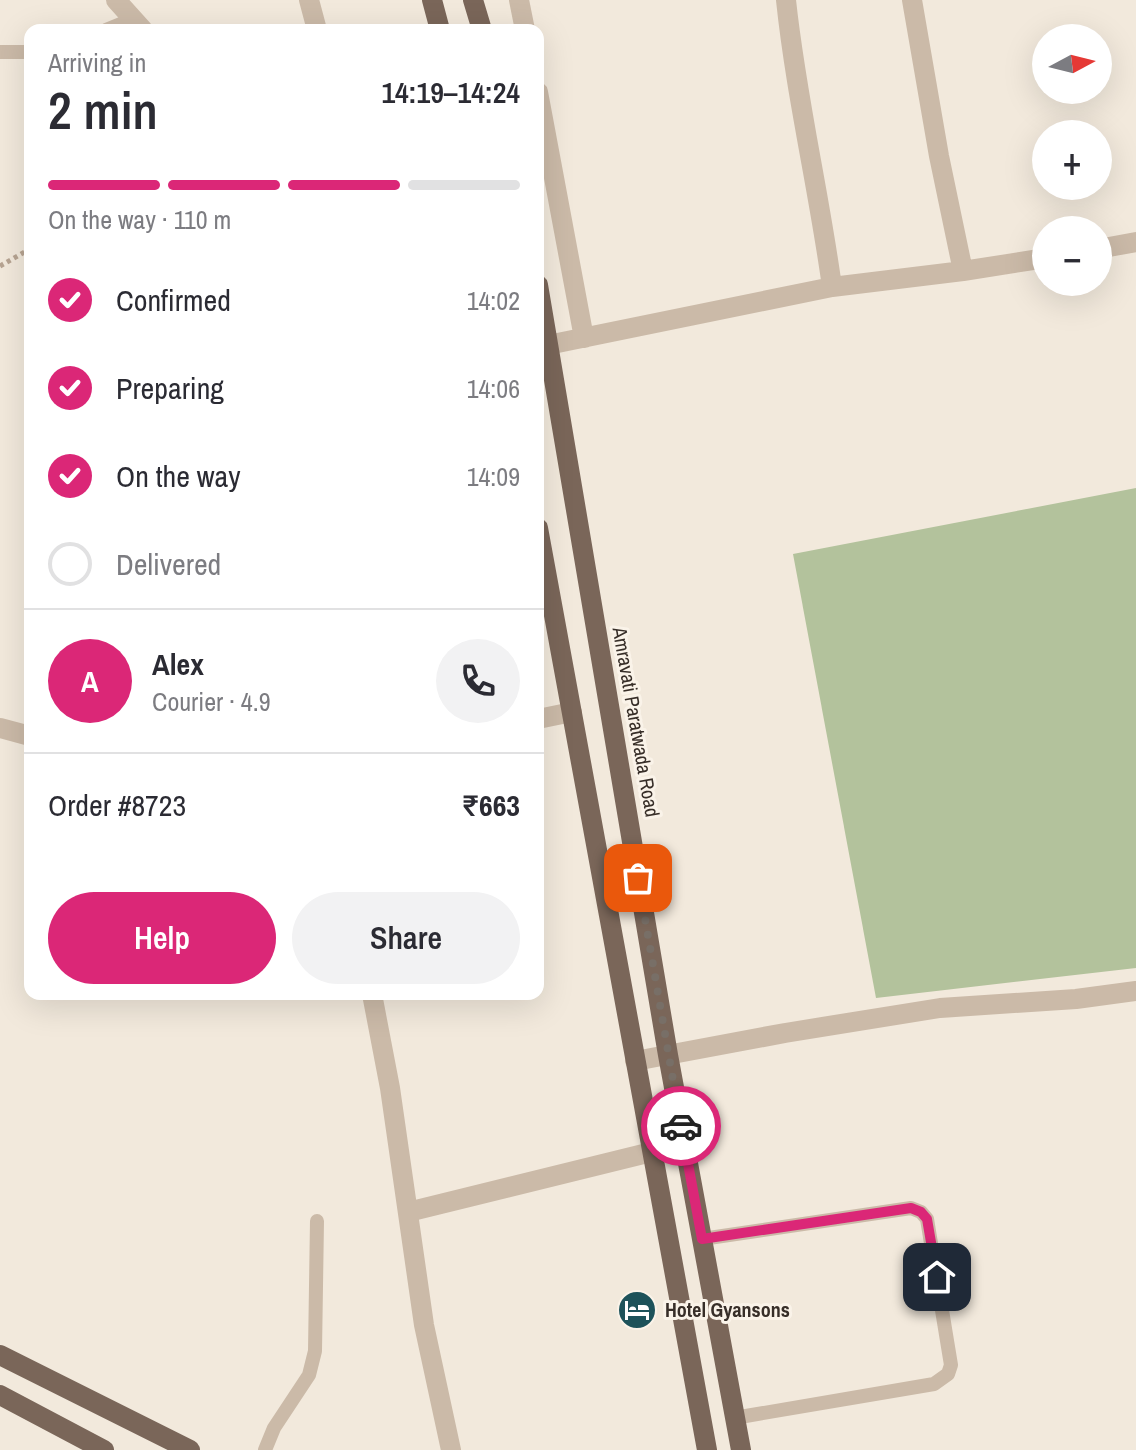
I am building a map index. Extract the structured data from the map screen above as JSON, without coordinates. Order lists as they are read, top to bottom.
{
  "streets": {
    "main road": ["Amravati Paratwada Road"]
  },
  "places": {
    "hotel": ["Hotel Gyansons"]
  },
  "north": "right",
  "page": {
    "map_buttons": ["+", "−"],
    "heading": ["2 min", "Arriving in", "14:19–14:24"],
    "panel": [
      "Alex",
      "Courier · 4.9",
      "Order #8723",
      "₹663"
    ],
    "bar": "On the way · 110 m",
    "list": [
      ["Confirmed", "14:02"],
      ["Preparing", "14:06"],
      ["On the way", "14:09"],
      "Delivered"
    ],
    "round": "A",
    "buttons": ["Help", "Share"]
  }
}
